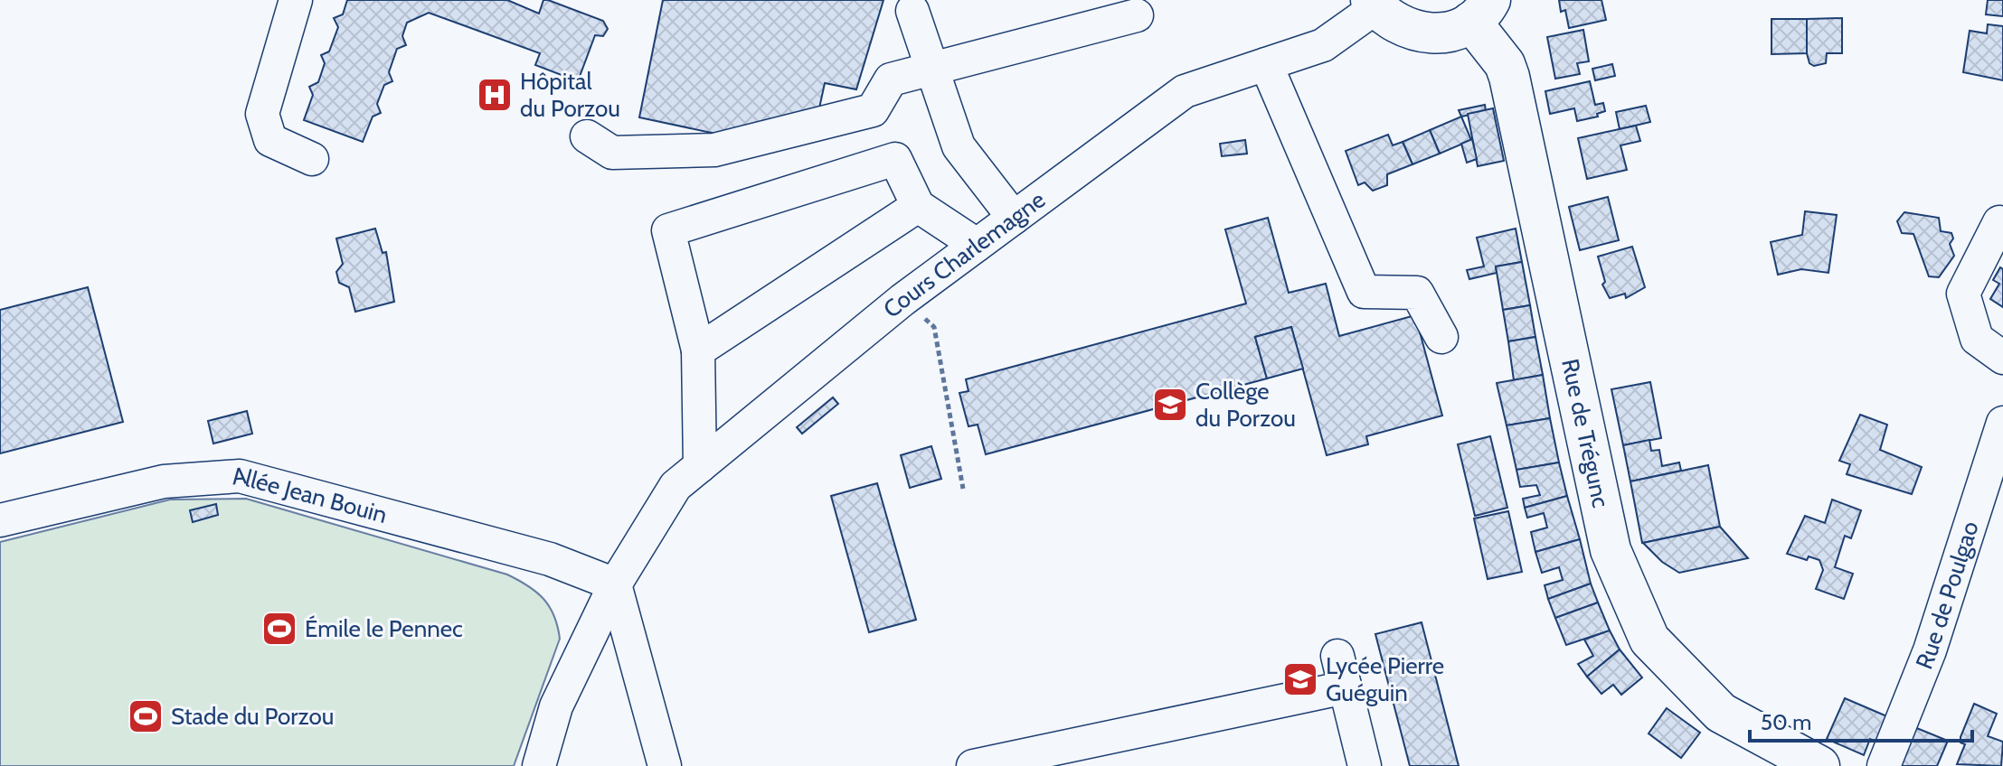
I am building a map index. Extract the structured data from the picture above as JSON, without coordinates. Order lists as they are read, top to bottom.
{
  "streets": {
    "main road": ["Rue de Trégunc"],
    "street": ["Cours Charlemagne", "Allée Jean Bouin", "Rue de Poulgao"]
  },
  "crossings": [
    ["Cours Charlemagne", "Rue de Trégunc"],
    ["Cours Charlemagne", "Allée Jean Bouin"]
  ],
  "places": {
    "hospital": ["Hôpital du Porzou"],
    "school or university": ["Collège du Porzou", "Lycée Pierre Guéguin"],
    "sports": ["Émile le Pennec", "Stade du Porzou"]
  },
  "scale_bar": "50 m"
}
